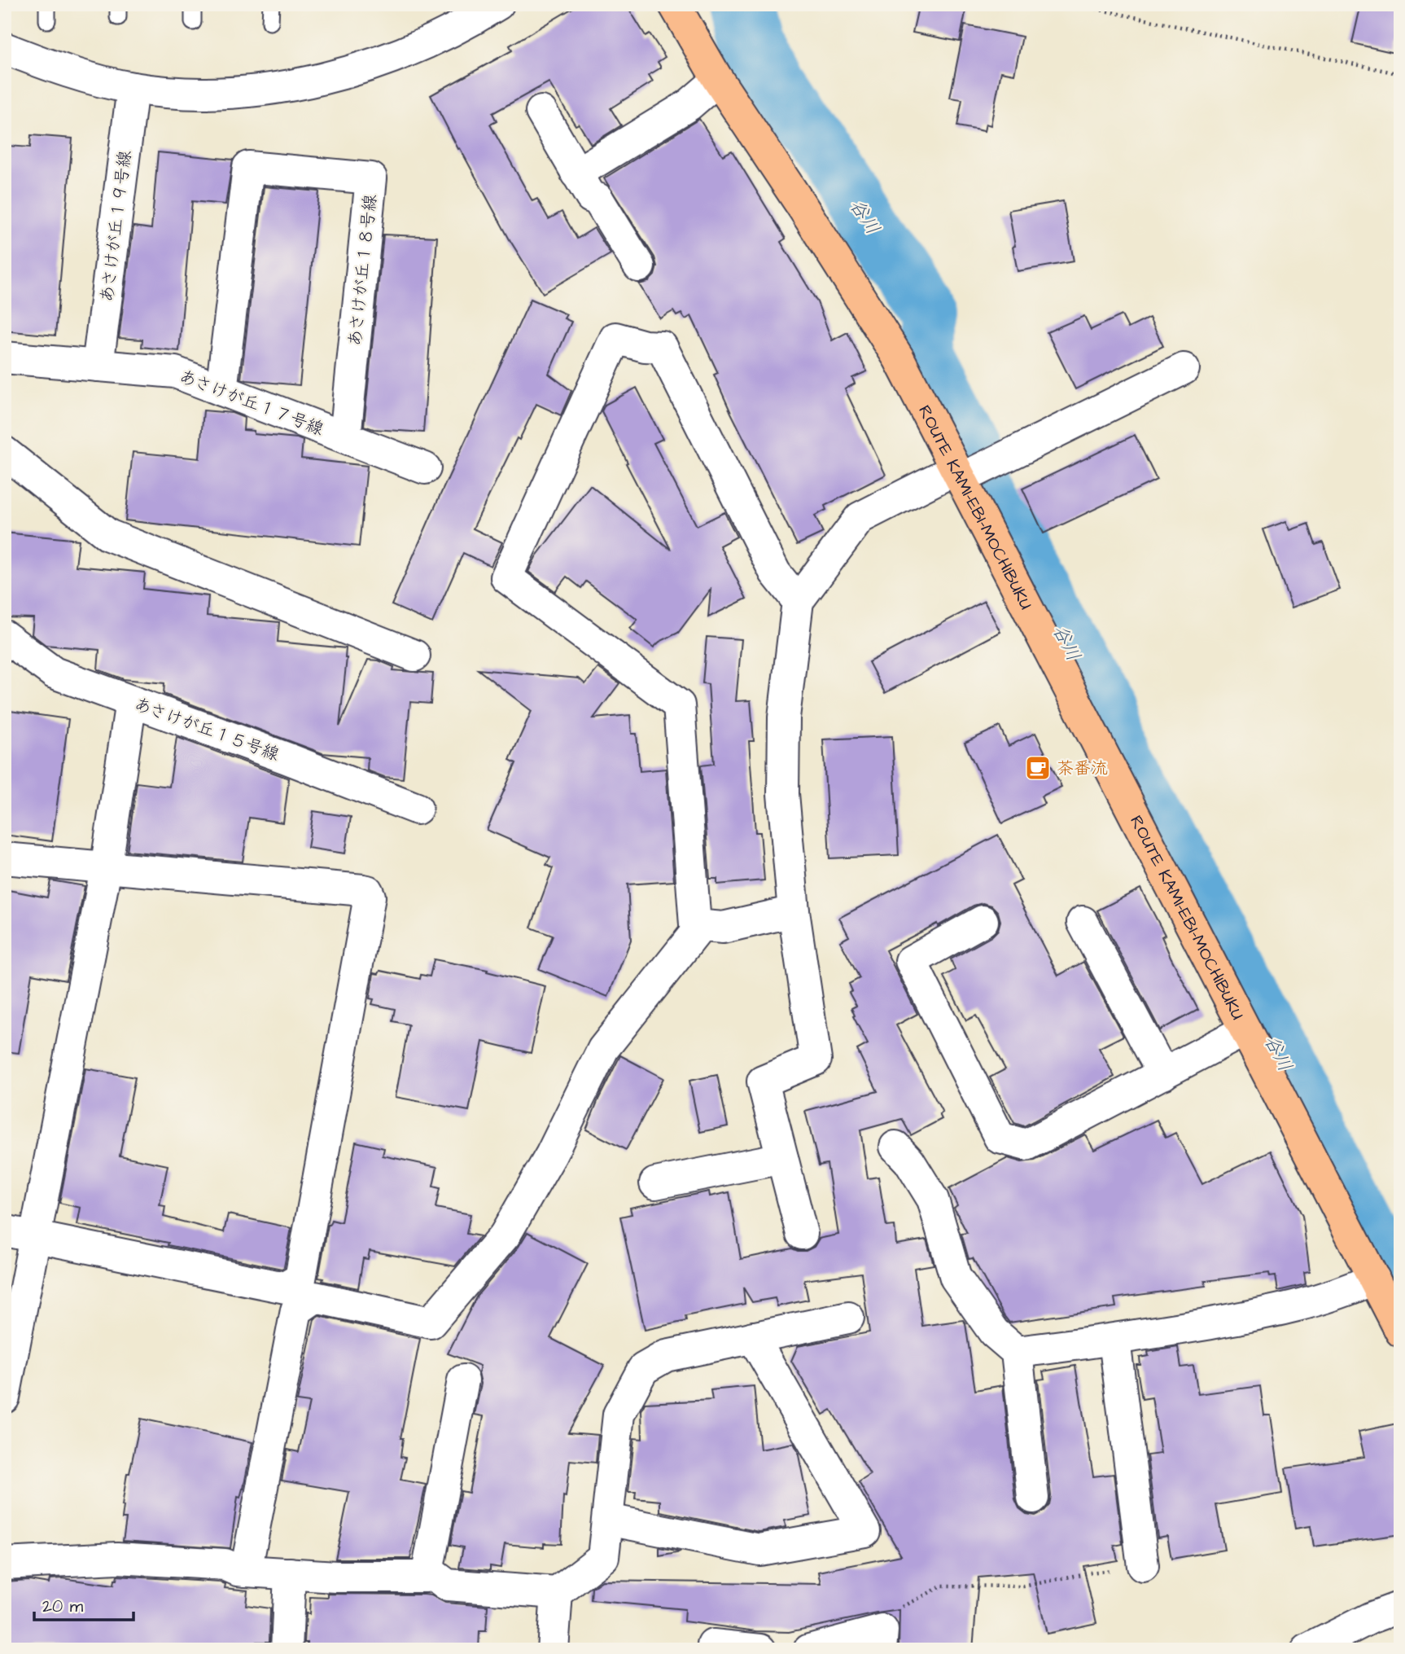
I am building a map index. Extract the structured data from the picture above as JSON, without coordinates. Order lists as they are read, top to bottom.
{
  "streets": {
    "main road": ["ROUTE KAMI-EBI-MOCHIBUKU"],
    "street": [
      "あさけが丘１９号線",
      "あさけが丘１８号線",
      "あさけが丘１７号線",
      "あさけが丘１５号線"
    ]
  },
  "crossings": [
    ["あさけが丘１９号線", "あさけが丘１７号線"],
    ["あさけが丘１８号線", "あさけが丘１７号線"]
  ],
  "water": ["谷川"],
  "places": {
    "cafe": ["茶番流"]
  },
  "scale_bar": "20 m"
}
